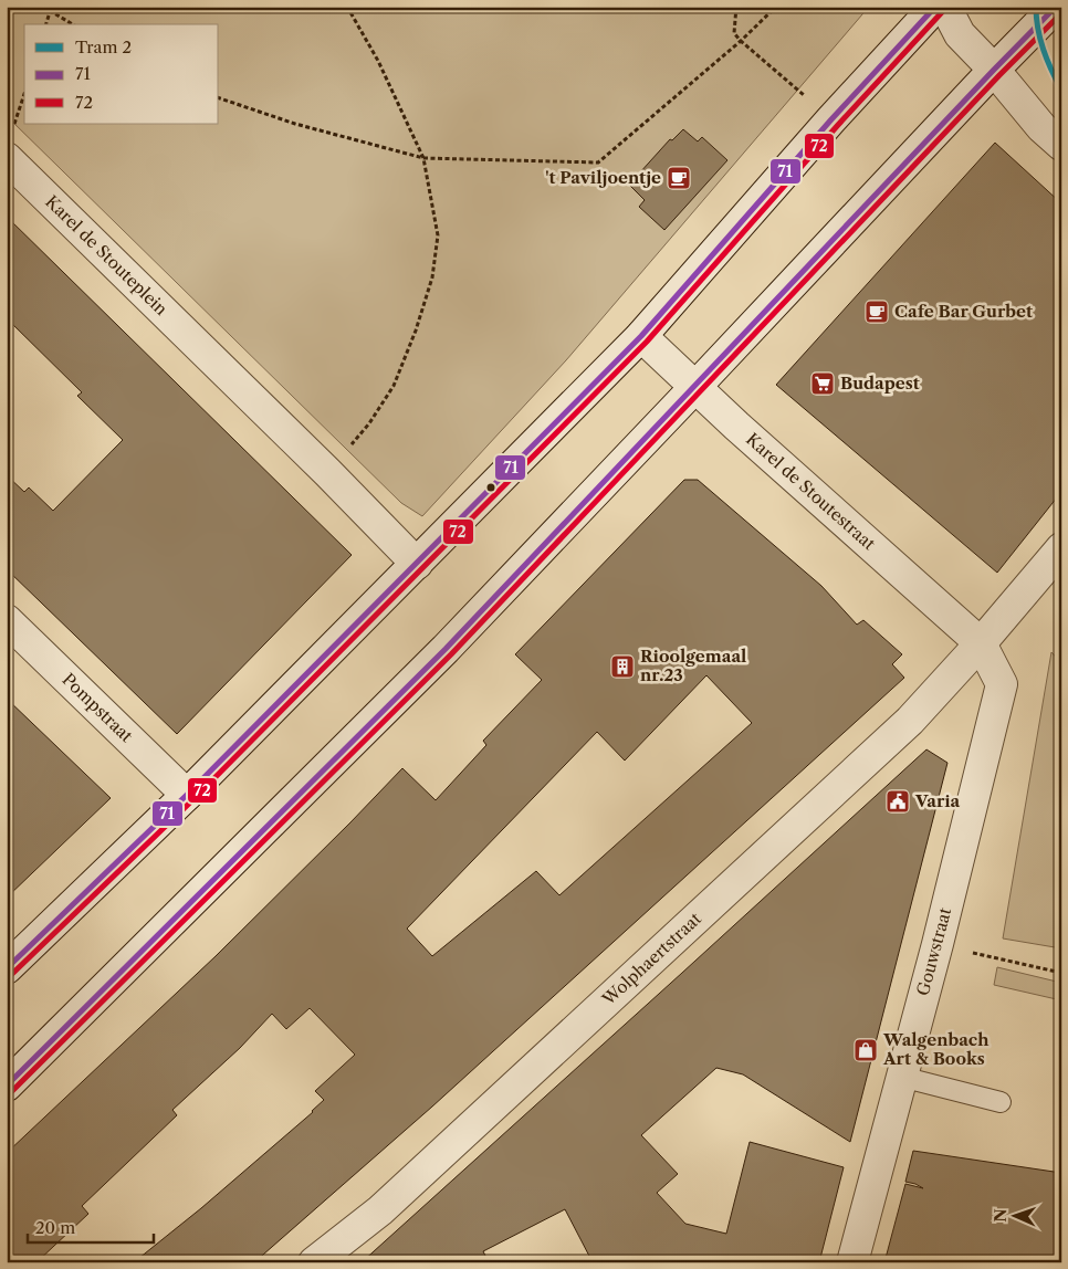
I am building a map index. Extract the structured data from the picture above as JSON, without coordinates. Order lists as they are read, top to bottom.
{
  "streets": {
    "street": [
      "Karel de Stouteplein",
      "Karel de Stoutestraat",
      "Pompstraat",
      "Gouwstraat",
      "Wolphaertstraat"
    ]
  },
  "crossings": [
    ["Karel de Stoutestraat", "Gouwstraat"],
    ["Karel de Stoutestraat", "Wolphaertstraat"],
    ["Gouwstraat", "Wolphaertstraat"]
  ],
  "places": {
    "cafe": ["'t Paviljoentje", "Cafe Bar Gurbet"],
    "supermarket": ["Budapest"],
    "building": ["Rioolgemaal nr.23"],
    "public building": ["Varia"],
    "shop": ["Walgenbach Art & Books"]
  },
  "lines": ["tram line 2", "transit line 71", "transit line 72"],
  "legend": ["Tram 2", "71", "72"],
  "scale_bar": "20 m",
  "north": "left"
}
